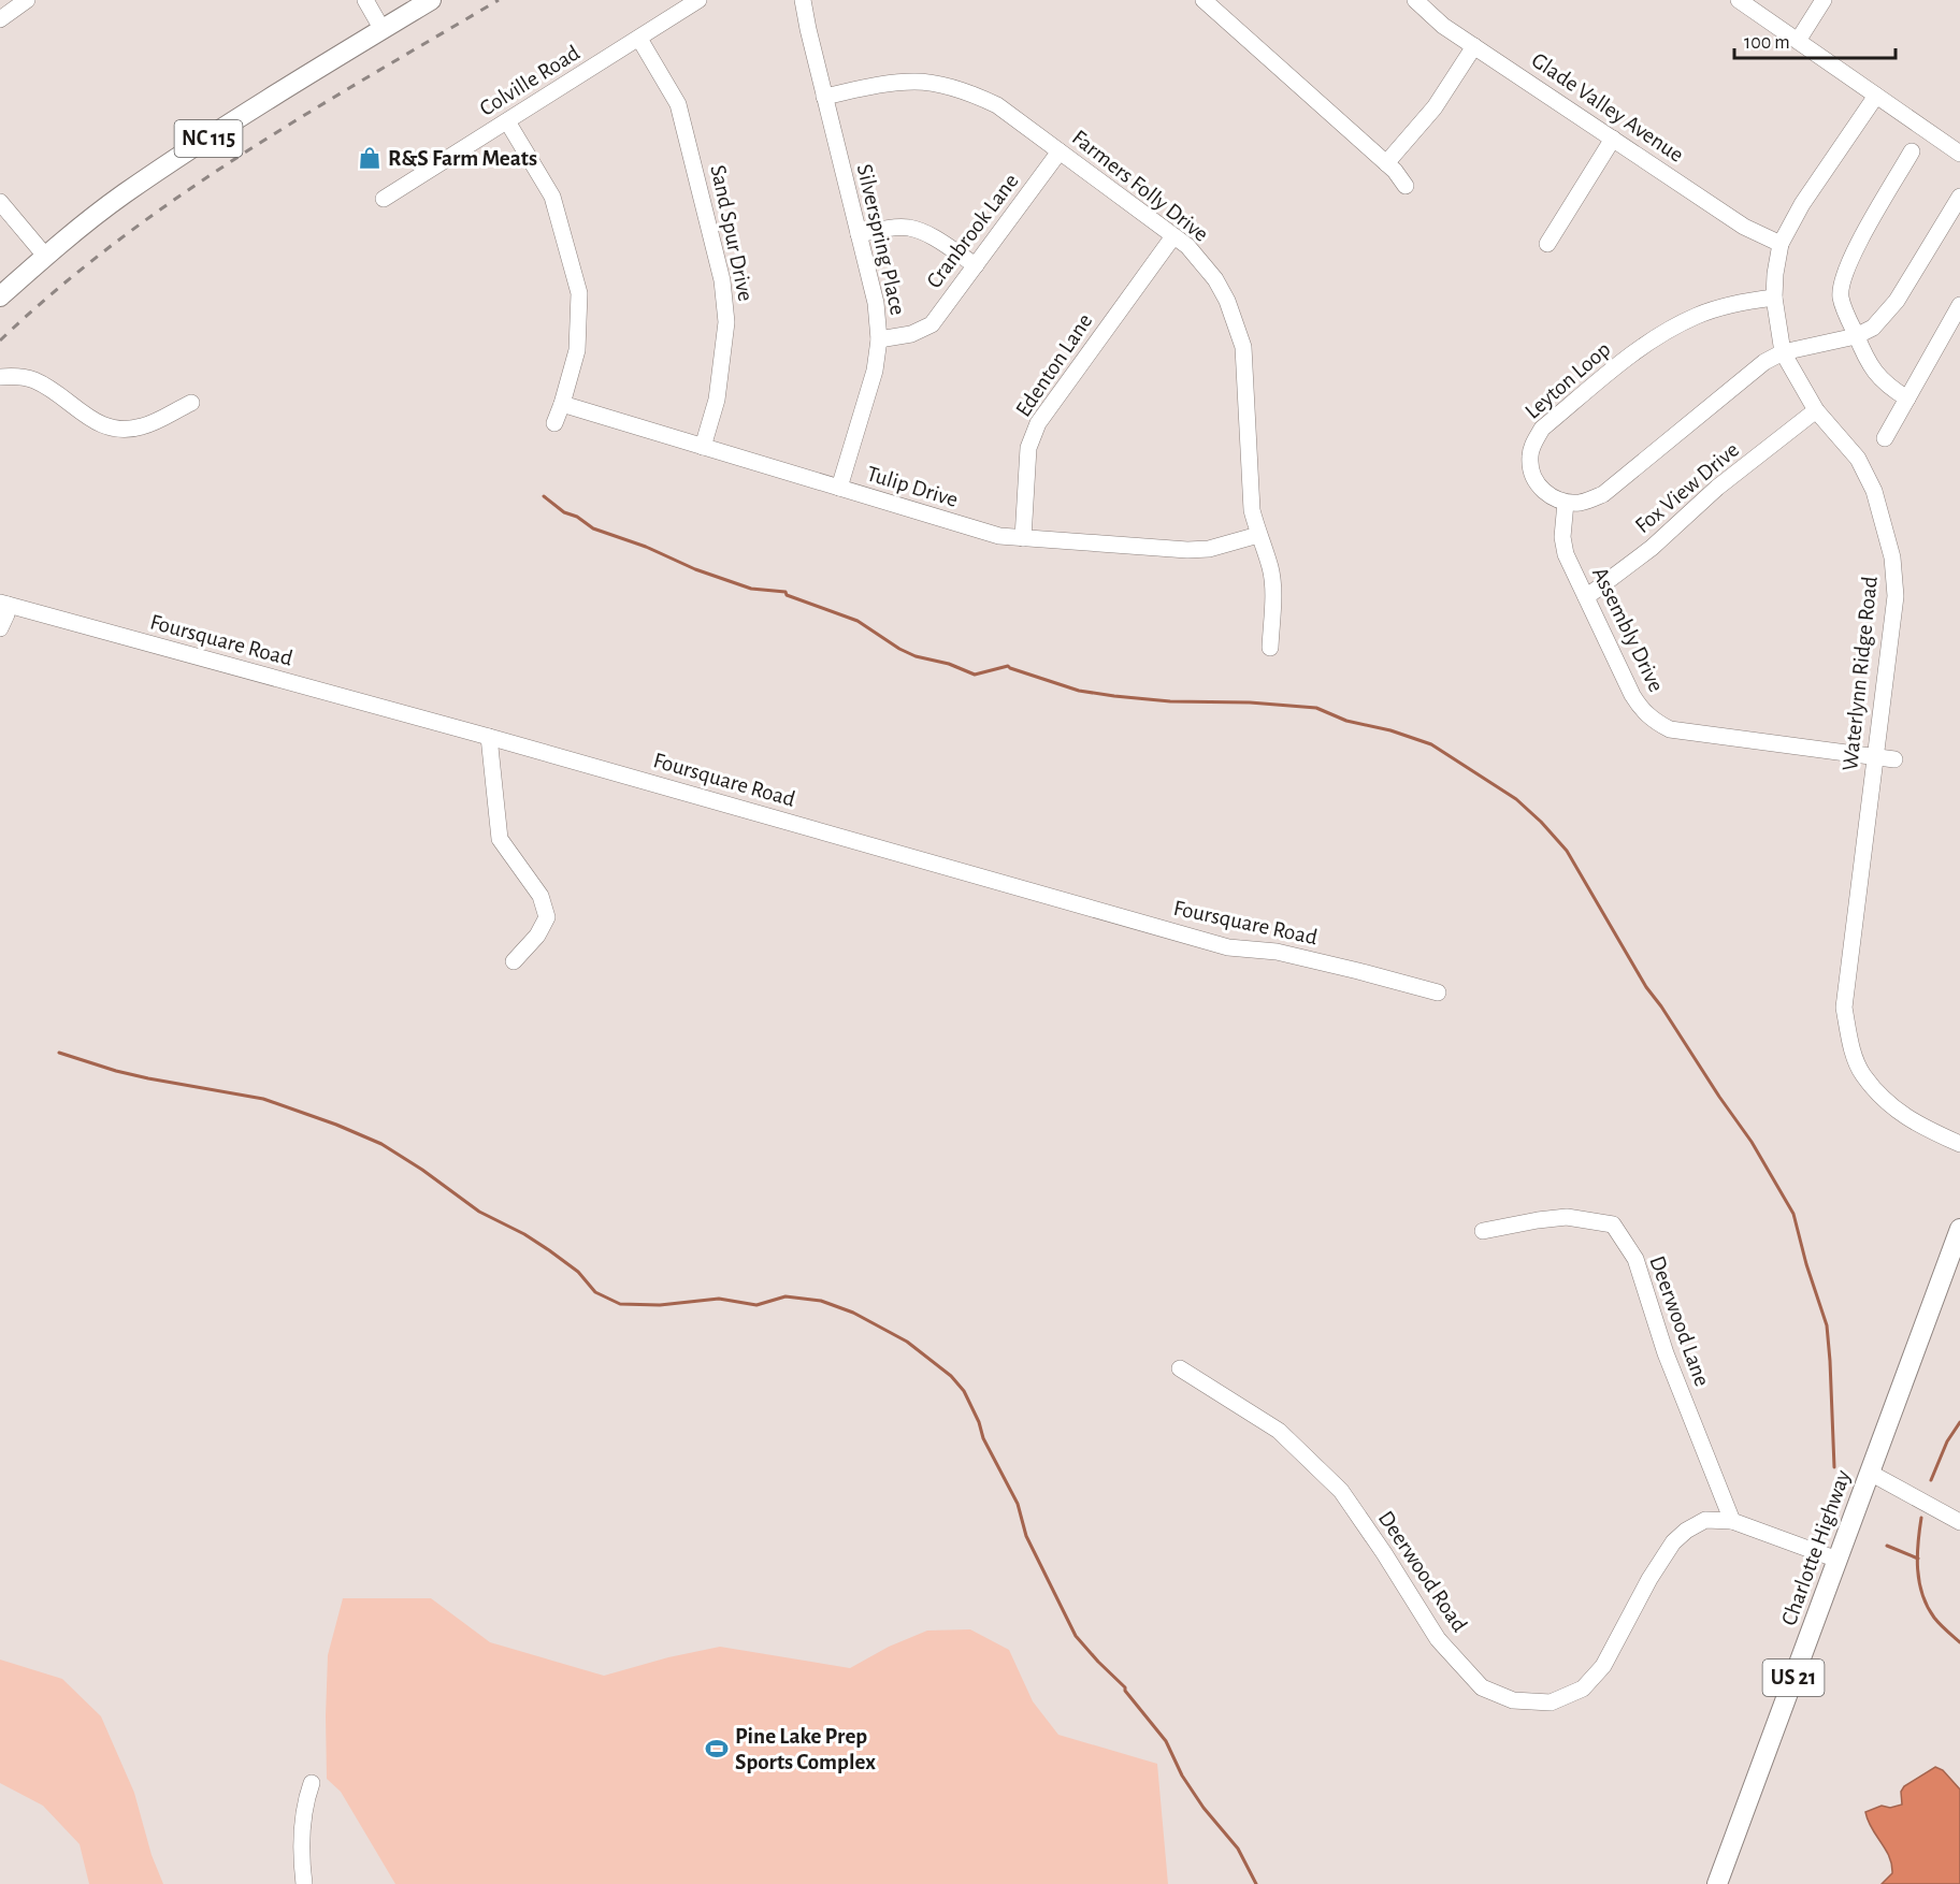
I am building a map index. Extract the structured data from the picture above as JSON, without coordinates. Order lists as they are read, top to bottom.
{
  "streets": {
    "main road": ["NC 115", "Charlotte Highway", "US 21"],
    "street": [
      "Colville Road",
      "Glade Valley Avenue",
      "Farmers Folly Drive",
      "Cranbrook Lane",
      "Sand Spur Drive",
      "Silverspring Place",
      "Edenton Lane",
      "Leyton Loop",
      "Tulip Drive",
      "Fox View Drive",
      "Assembly Drive",
      "Foursquare Road",
      "Waterlynn Ridge Road",
      "Deerwood Lane",
      "Deerwood Road"
    ]
  },
  "crossings": [
    ["Colville Road", "Sand Spur Drive"],
    ["Glade Valley Avenue", "Waterlynn Ridge Road"],
    ["Farmers Folly Drive", "Cranbrook Lane"],
    ["Farmers Folly Drive", "Silverspring Place"],
    ["Farmers Folly Drive", "Edenton Lane"],
    ["Farmers Folly Drive", "Tulip Drive"],
    ["Cranbrook Lane", "Silverspring Place"],
    ["Sand Spur Drive", "Tulip Drive"],
    ["Silverspring Place", "Tulip Drive"],
    ["Edenton Lane", "Tulip Drive"],
    ["Leyton Loop", "Assembly Drive"],
    ["Leyton Loop", "Waterlynn Ridge Road"],
    ["Fox View Drive", "Assembly Drive"],
    ["Fox View Drive", "Waterlynn Ridge Road"],
    ["Assembly Drive", "Waterlynn Ridge Road"],
    ["Deerwood Lane", "Deerwood Road"],
    ["Charlotte Highway", "Deerwood Road"]
  ],
  "places": {
    "shop": ["R&S Farm Meats"],
    "sports": ["Pine Lake Prep Sports Complex"]
  },
  "scale_bar": "100 m"
}
